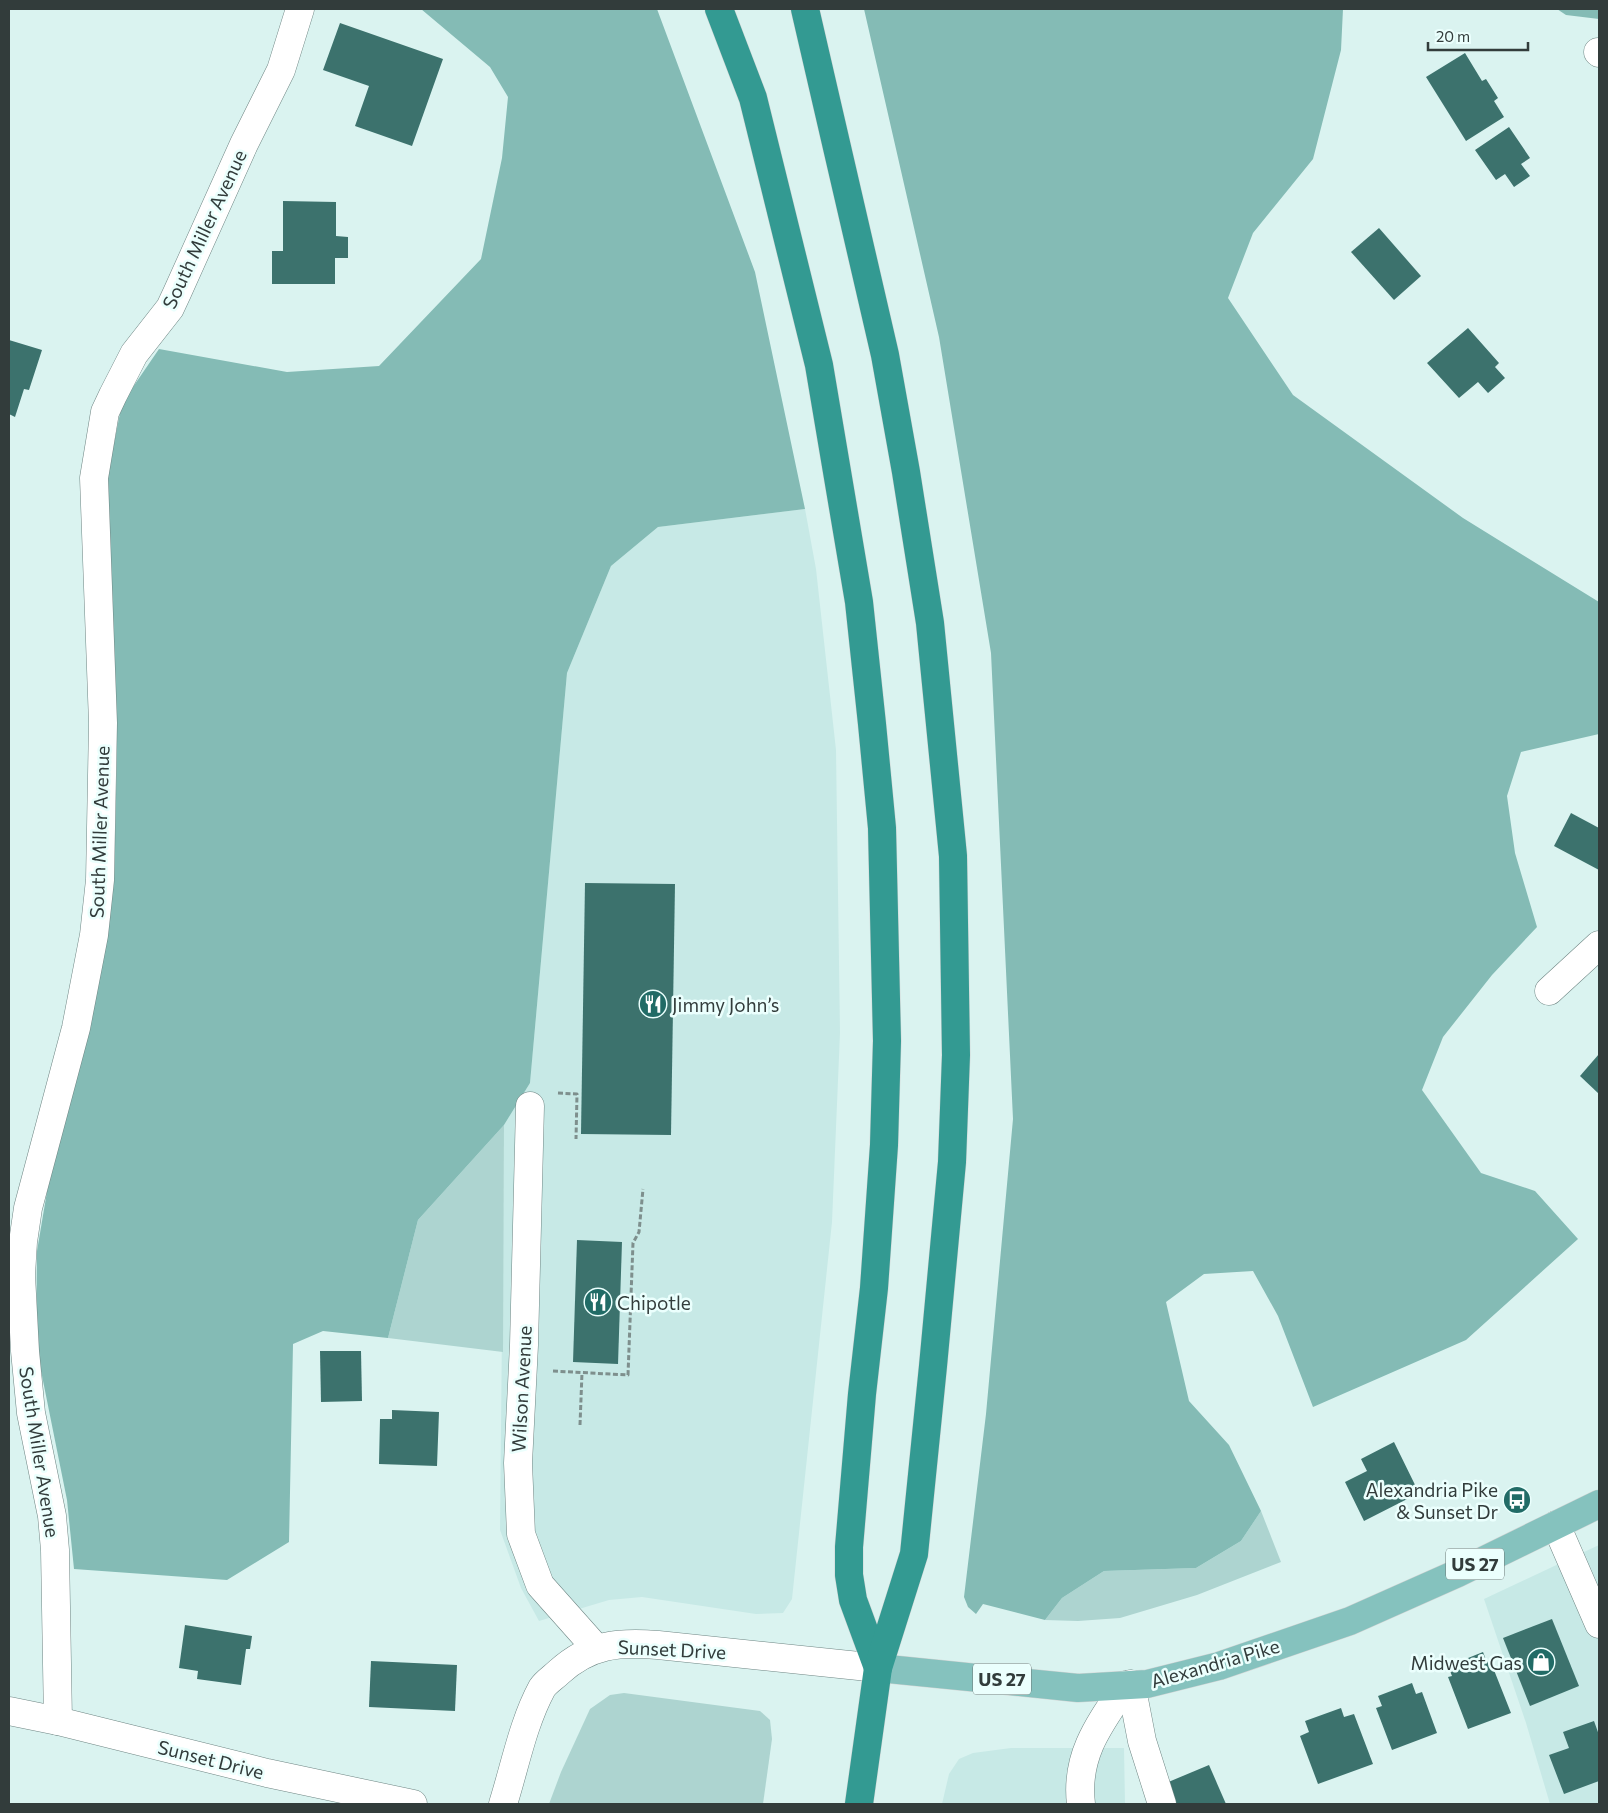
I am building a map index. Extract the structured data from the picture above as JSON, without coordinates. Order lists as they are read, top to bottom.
{
  "streets": {
    "main road": ["US 27", "Alexandria Pike"],
    "street": ["South Miller Avenue", "Wilson Avenue", "Sunset Drive"]
  },
  "crossings": [
    ["South Miller Avenue", "Sunset Drive"],
    ["Wilson Avenue", "Sunset Drive"],
    ["Sunset Drive", "Alexandria Pike"]
  ],
  "places": {
    "restaurant": ["Jimmy John’s", "Chipotle"],
    "bus stop": ["Alexandria Pike & Sunset Dr"],
    "shop": ["Midwest Gas"]
  },
  "scale_bar": "20 m"
}
